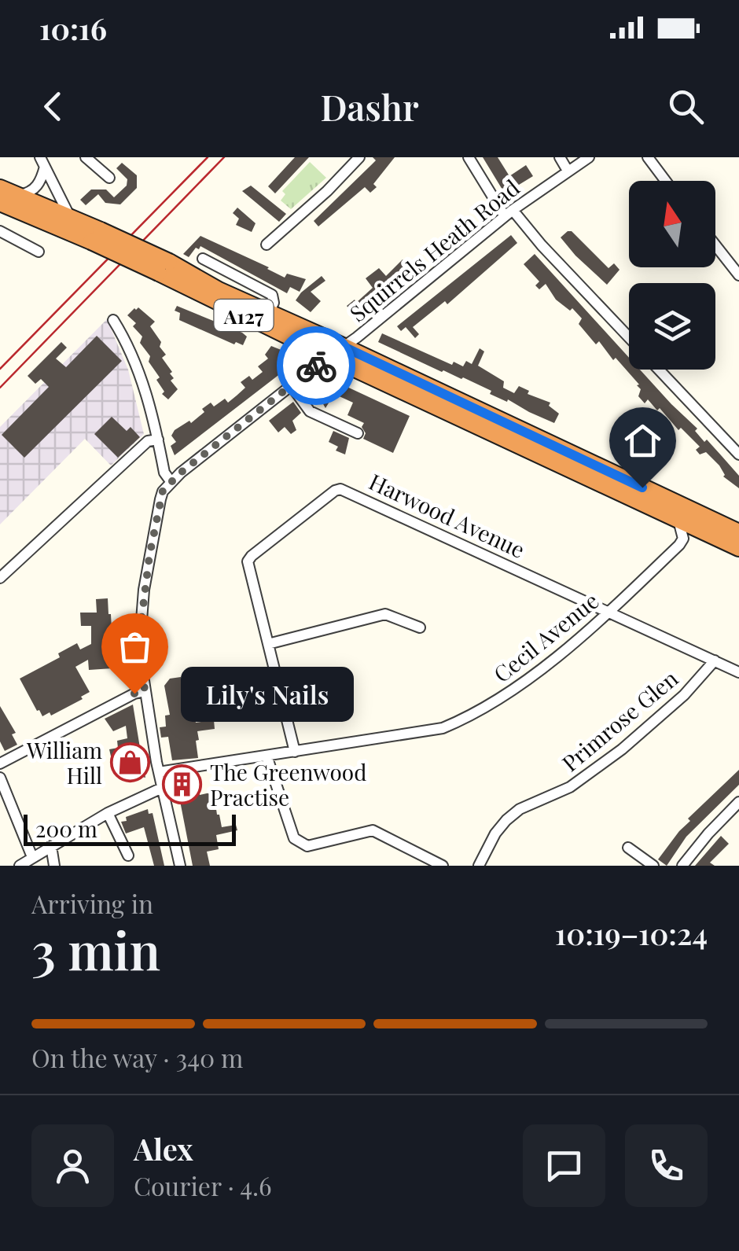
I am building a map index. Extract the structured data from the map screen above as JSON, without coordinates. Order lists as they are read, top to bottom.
{
  "streets": {
    "highway": ["A127"],
    "street": [
      "Squirrels Heath Road",
      "Harwood Avenue",
      "Cecil Avenue",
      "Primrose Glen"
    ]
  },
  "crossings": [
    ["Squirrels Heath Road", "A127"],
    ["A127", "Cecil Avenue"],
    ["Harwood Avenue", "Cecil Avenue"]
  ],
  "places": {
    "other": ["Lily's Nails"],
    "shop": ["William Hill"],
    "building": ["The Greenwood Practise"]
  },
  "scale_bar": "200 m",
  "north": "top",
  "page": {
    "status": "10:16",
    "header": "Dashr",
    "bubble": "Lily's Nails",
    "scale": "200 m",
    "heading": ["3 min", "Arriving in", "10:19–10:24"],
    "panel": ["Alex", "Courier · 4.6"],
    "bar": "On the way · 340 m"
  }
}
